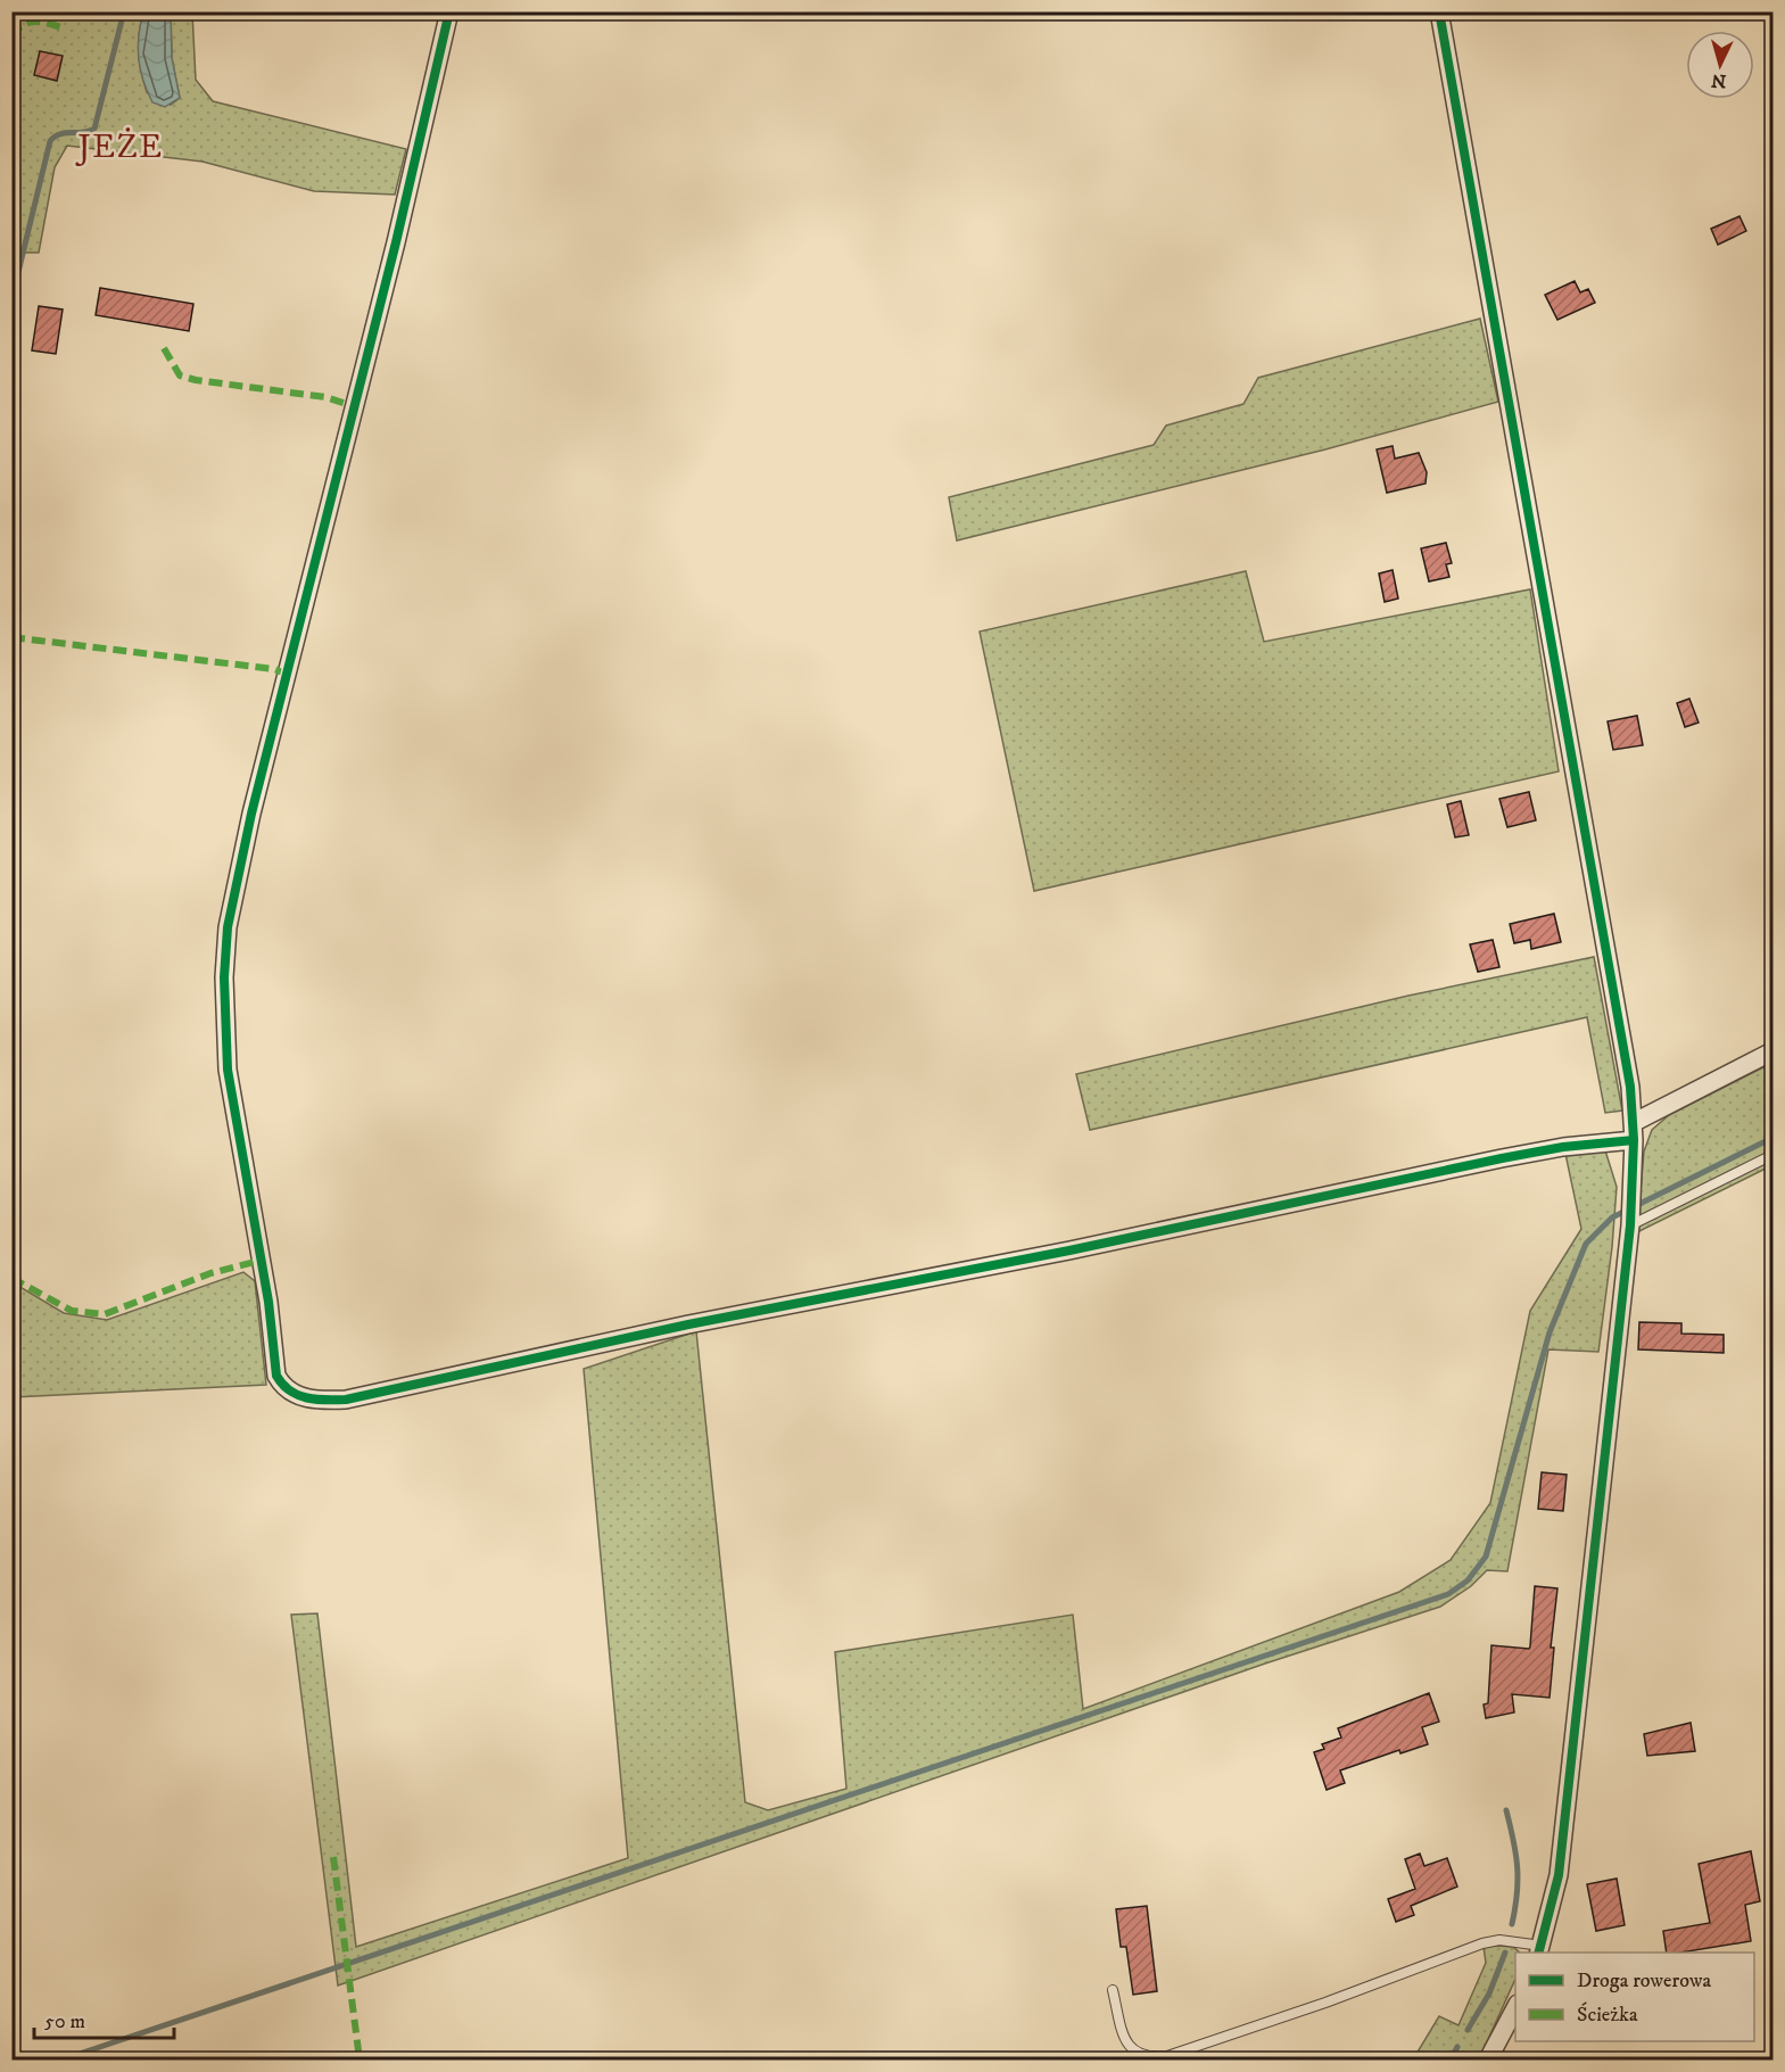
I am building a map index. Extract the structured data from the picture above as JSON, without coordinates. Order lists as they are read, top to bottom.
{
  "districts": ["JEŻE"],
  "legend": ["Droga rowerowa", "Ścieżka"],
  "scale_bar": "50 m",
  "north": "bottom"
}
